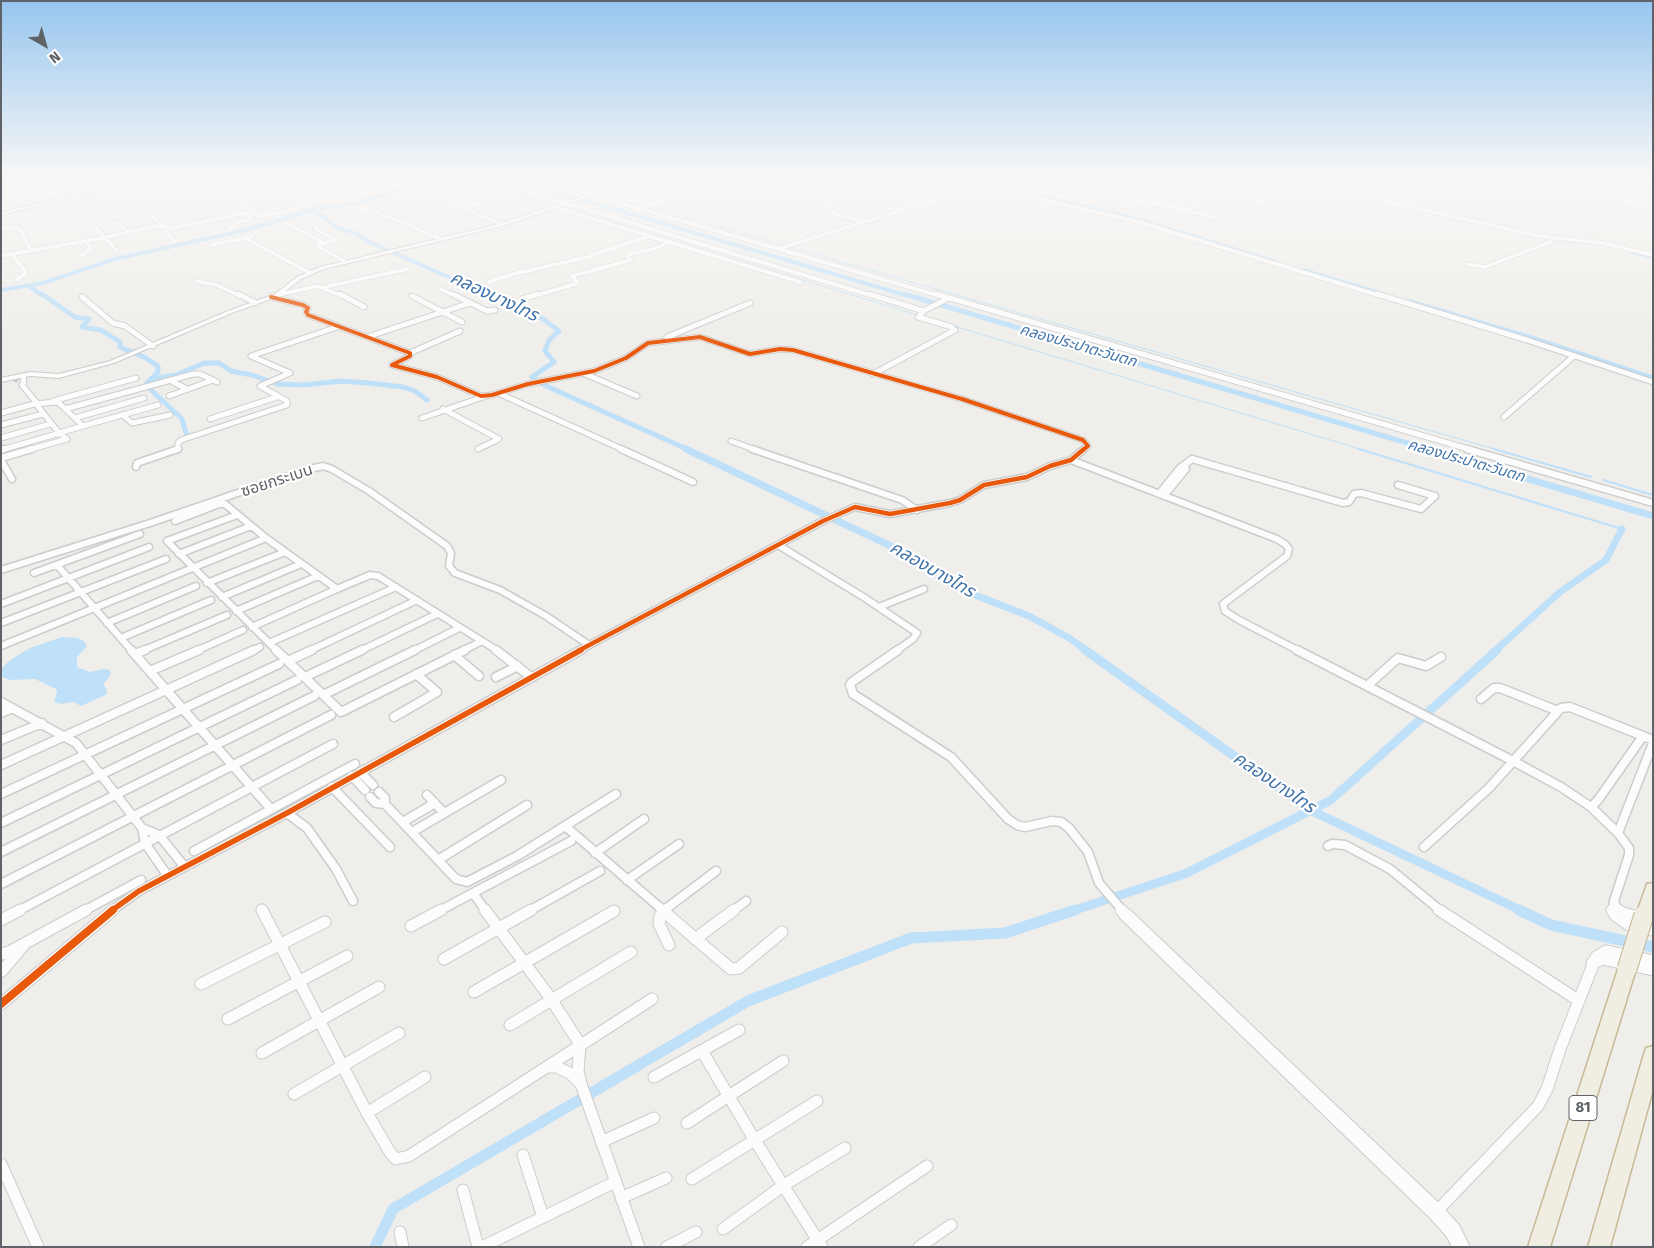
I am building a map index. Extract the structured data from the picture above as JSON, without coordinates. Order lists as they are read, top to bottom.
{
  "streets": {
    "highway": ["81"],
    "street": ["ซอยกระเบน"]
  },
  "water": ["คลองบางไทร", "คลองประปาตะวันตก"],
  "north": "bottom right"
}
